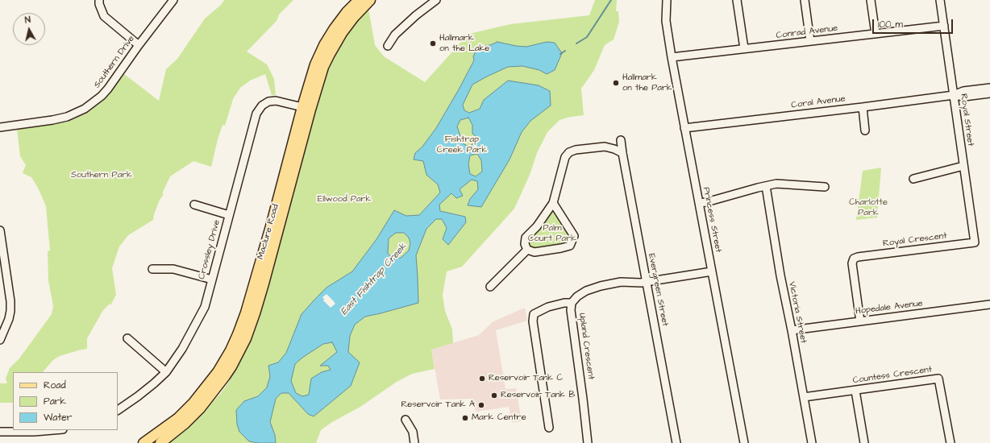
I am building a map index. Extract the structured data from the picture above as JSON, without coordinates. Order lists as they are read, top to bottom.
{
  "streets": {
    "main road": ["Maclure Road"],
    "street": [
      "Conrad Avenue",
      "Southern Drive",
      "Coral Avenue",
      "Royal Street",
      "Princess Street",
      "Royal Crescent",
      "Crossley Drive",
      "Evergreen Street",
      "Hopedale Avenue",
      "Victoria Street",
      "Upland Crescent",
      "Countess Crescent"
    ]
  },
  "crossings": [
    ["Conrad Avenue", "Royal Street"],
    ["Conrad Avenue", "Princess Street"],
    ["Coral Avenue", "Royal Street"],
    ["Coral Avenue", "Princess Street"],
    ["Royal Street", "Royal Crescent"],
    ["Princess Street", "Upland Crescent"],
    ["Maclure Road", "Crossley Drive"],
    ["Royal Crescent", "Hopedale Avenue"],
    ["Evergreen Street", "Upland Crescent"],
    ["Hopedale Avenue", "Victoria Street"],
    ["Victoria Street", "Countess Crescent"]
  ],
  "water": ["East Fishtrap Creek"],
  "parks": [
    "Fishtrap Creek Park",
    "Southern Park",
    "Ellwood Park",
    "Charlotte Park",
    "Palm Court Park"
  ],
  "places": [
    "Hallmark on the Lake",
    "Hallmark on the Park",
    "Reservoir Tank C",
    "Reservoir Tank B",
    "Reservoir Tank A",
    "Mark Centre"
  ],
  "legend": ["Road", "Park", "Water"],
  "scale_bar": "100 m",
  "north": "top"
}
